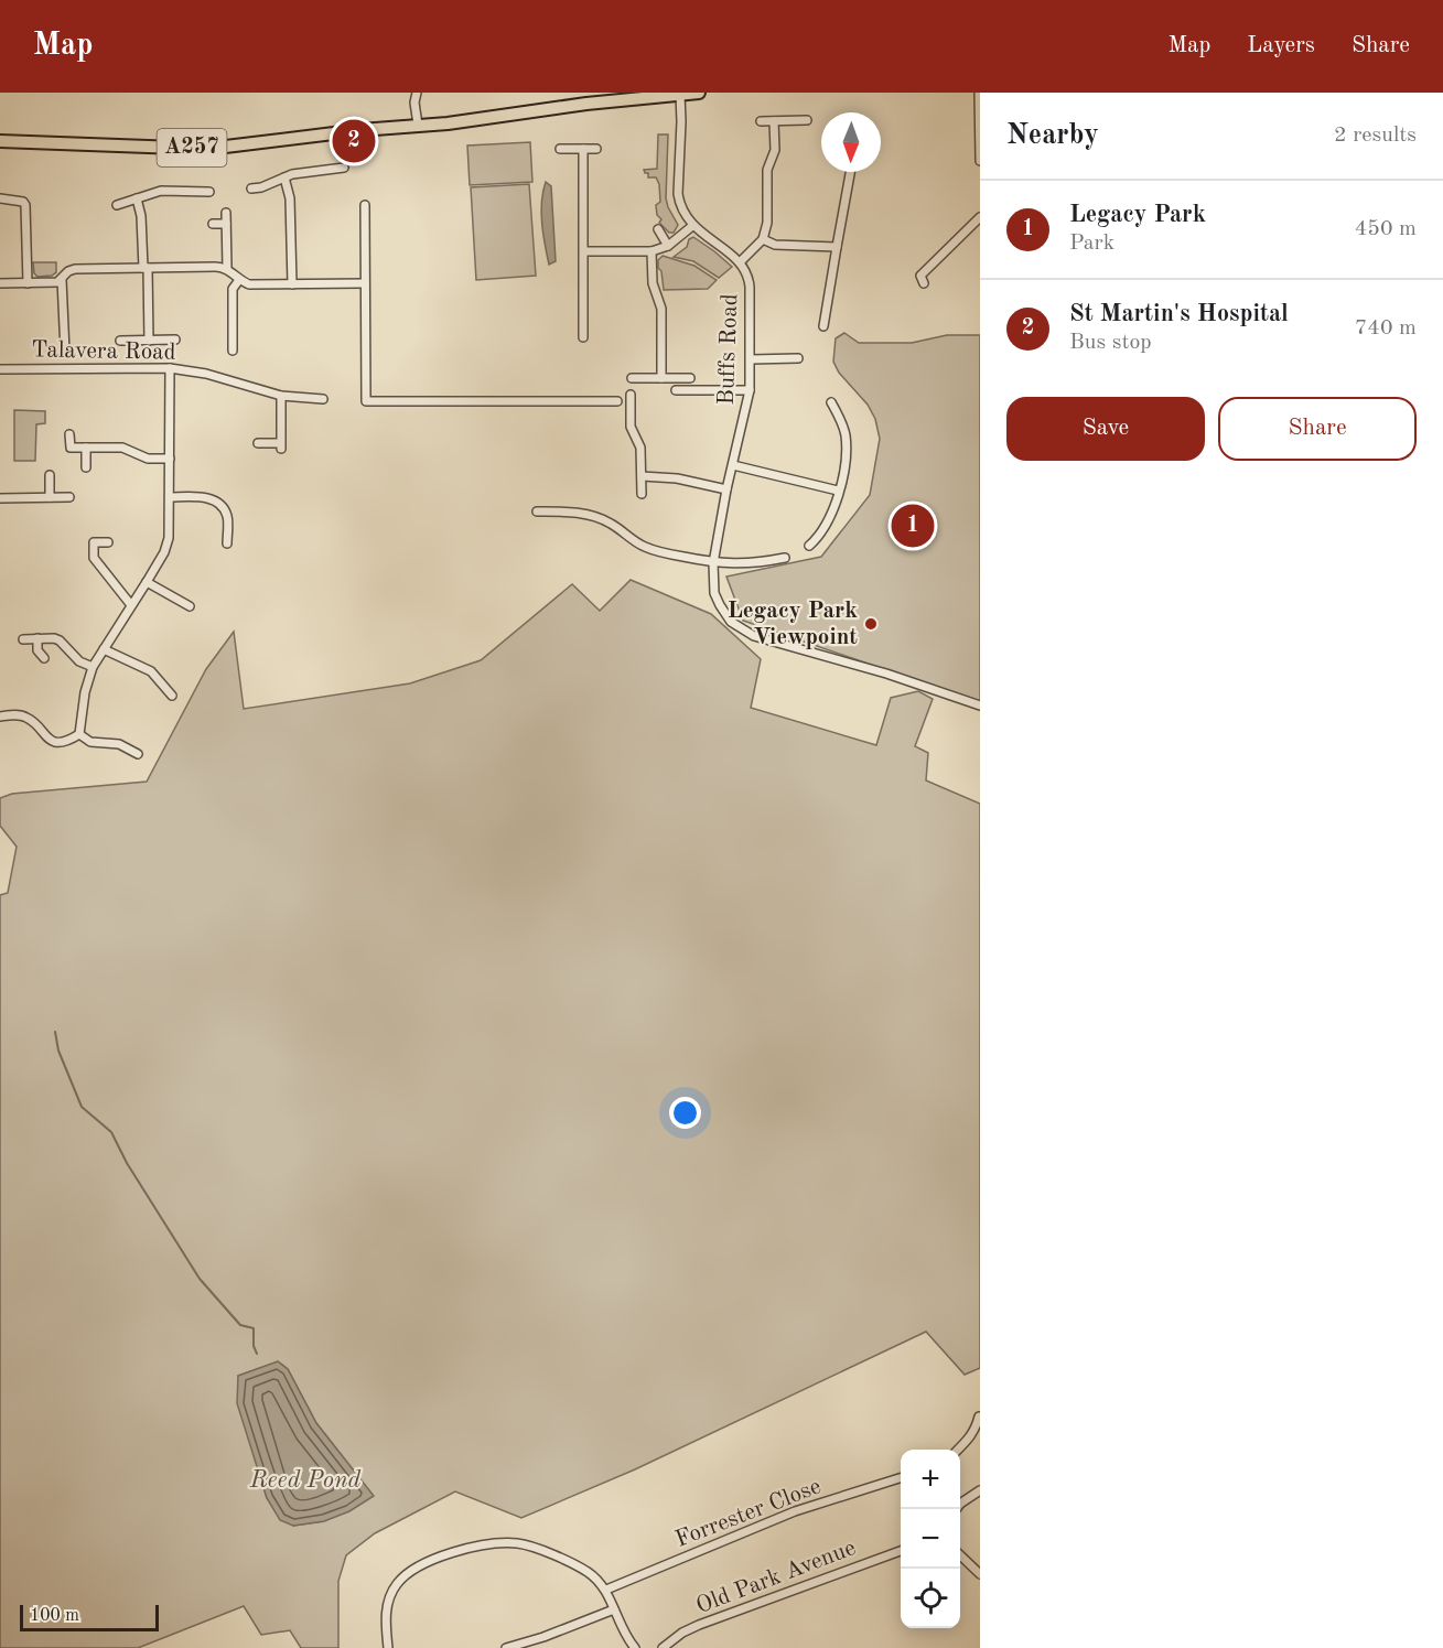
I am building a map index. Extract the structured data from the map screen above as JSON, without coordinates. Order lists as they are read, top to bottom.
{
  "streets": {
    "main road": ["A257"],
    "street": [
      "Buffs Road",
      "Talavera Road",
      "Forrester Close",
      "Old Park Avenue"
    ]
  },
  "crossings": [
    ["A257", "Buffs Road"]
  ],
  "water": ["Reed Pond"],
  "places": ["Legacy Park Viewpoint"],
  "scale_bar": "100 m",
  "north": "bottom",
  "page": {
    "header": "Map",
    "nav": ["Map", "Layers", "Share"],
    "heading": ["Nearby", "2 results"],
    "pins": ["2", "1"],
    "list": [
      {
        "mark": "1",
        "name": "Legacy Park",
        "note": "Park",
        "value": "450 m"
      },
      {
        "mark": "2",
        "name": "St Martin's Hospital",
        "note": "Bus stop",
        "value": "740 m"
      }
    ],
    "buttons": ["Save", "Share"],
    "map_buttons": ["+", "−"],
    "scale": "100 m"
  }
}
